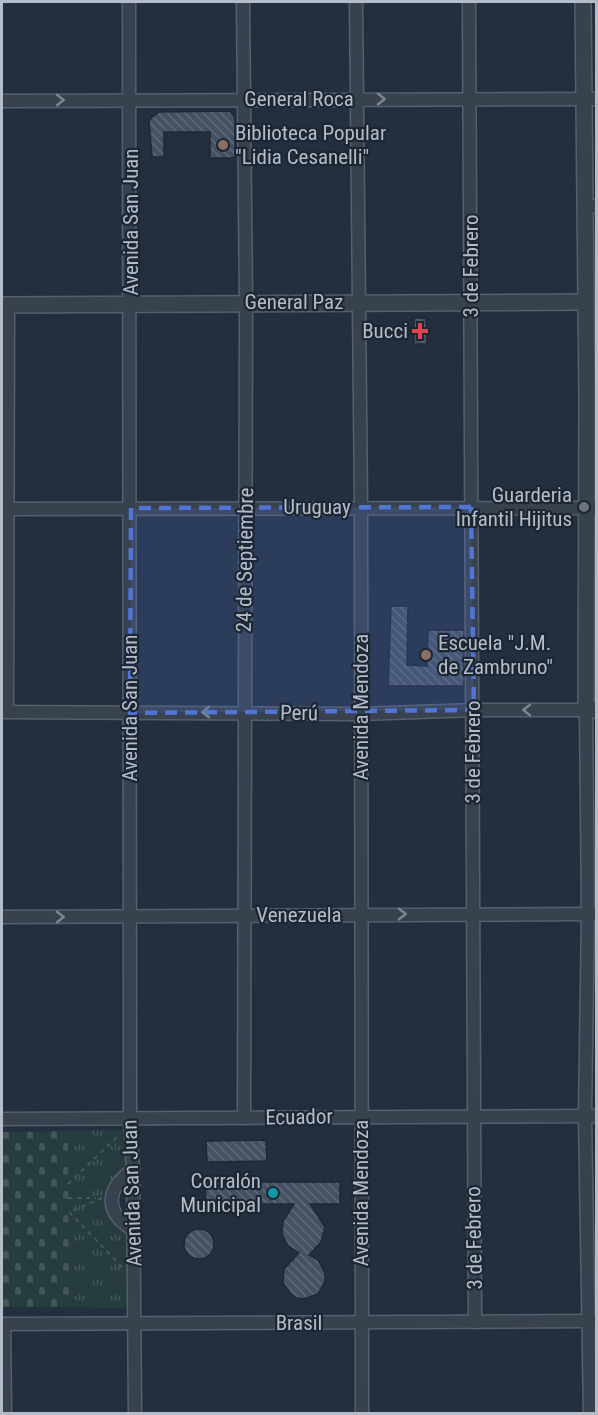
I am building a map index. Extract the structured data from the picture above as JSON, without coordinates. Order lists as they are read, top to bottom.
{
  "streets": {
    "street": [
      "General Roca",
      "Avenida San Juan",
      "3 de Febrero",
      "General Paz",
      "Uruguay",
      "24 de Septiembre",
      "Avenida Mendoza",
      "Perú",
      "Venezuela",
      "Ecuador",
      "Brasil"
    ]
  },
  "crossings": [
    ["General Roca", "Avenida San Juan"],
    ["General Roca", "3 de Febrero"],
    ["General Roca", "24 de Septiembre"],
    ["General Roca", "Avenida Mendoza"],
    ["Avenida San Juan", "General Paz"],
    ["Avenida San Juan", "Uruguay"],
    ["Avenida San Juan", "Perú"],
    ["Avenida San Juan", "Venezuela"],
    ["Avenida San Juan", "Ecuador"],
    ["Avenida San Juan", "Brasil"],
    ["3 de Febrero", "General Paz"],
    ["3 de Febrero", "Uruguay"],
    ["3 de Febrero", "Perú"],
    ["3 de Febrero", "Venezuela"],
    ["3 de Febrero", "Ecuador"],
    ["3 de Febrero", "Brasil"],
    ["General Paz", "24 de Septiembre"],
    ["General Paz", "Avenida Mendoza"],
    ["Uruguay", "24 de Septiembre"],
    ["Uruguay", "Avenida Mendoza"],
    ["24 de Septiembre", "Perú"],
    ["24 de Septiembre", "Venezuela"],
    ["24 de Septiembre", "Ecuador"],
    ["Avenida Mendoza", "Perú"],
    ["Avenida Mendoza", "Venezuela"],
    ["Avenida Mendoza", "Ecuador"],
    ["Avenida Mendoza", "Brasil"]
  ],
  "one_way": ["General Roca", "Perú", "Venezuela"],
  "places": {
    "other": [
      "Biblioteca Popular \"Lidia Cesanelli\"",
      "Guarderia Infantil Hijitus",
      "Escuela \"J.M. de Zambruno\"",
      "Corralón Municipal"
    ],
    "health": ["Bucci"]
  }
}
